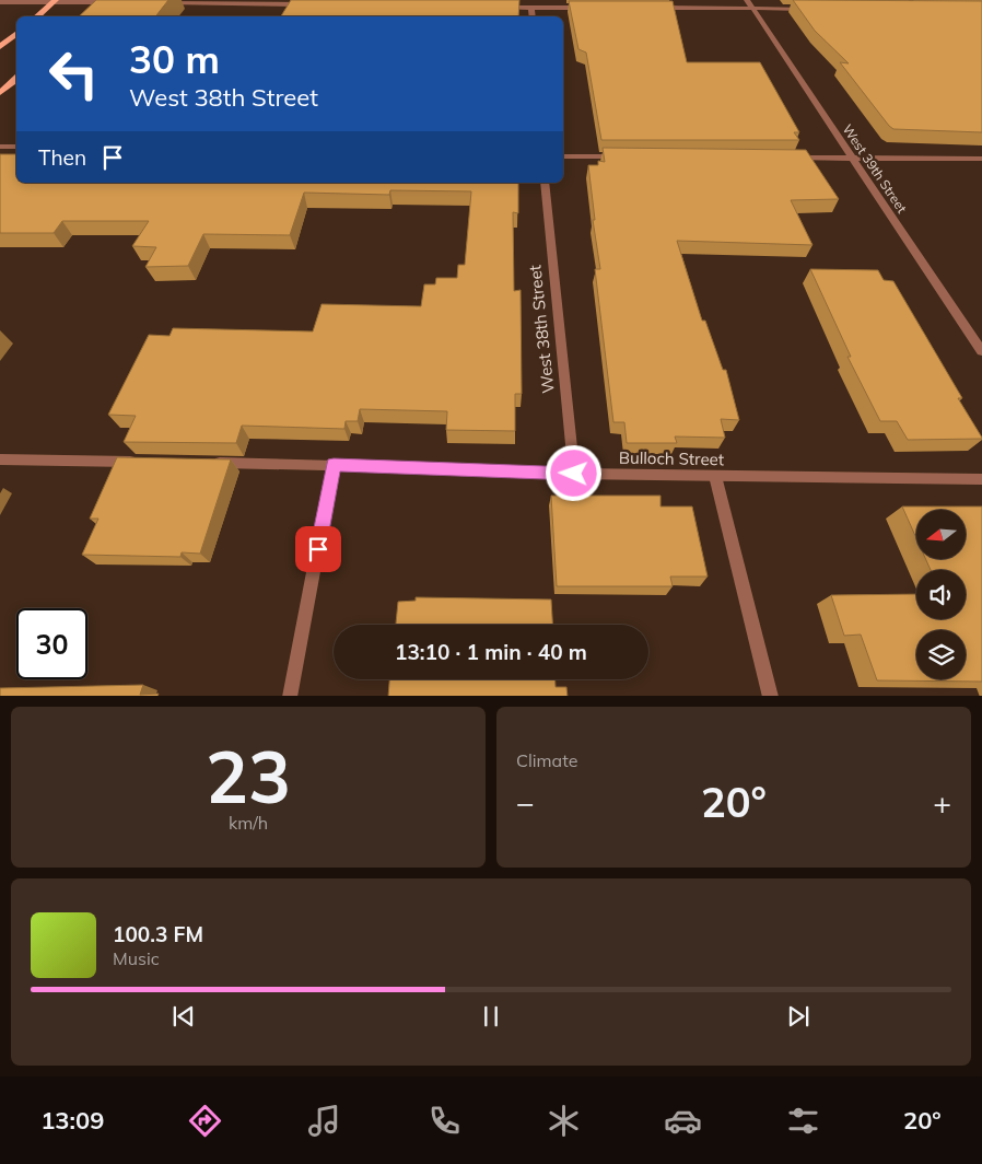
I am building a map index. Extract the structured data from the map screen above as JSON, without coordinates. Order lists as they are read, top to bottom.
{
  "streets": {
    "street": ["West 39th Street", "West 38th Street", "Bulloch Street"]
  },
  "crossings": [
    ["West 38th Street", "Bulloch Street"]
  ],
  "north": "left",
  "page": {
    "turn": ["30 m", "West 38th Street"],
    "then": "Then",
    "limit": "30",
    "trip": "13:10 · 1 min · 40 m",
    "tile": [
      ["23", "km/h"],
      "Climate"
    ],
    "heat": ["−", "20°", "+"],
    "song": ["100.3 FM", "Music"],
    "tabs": ["13:09", "20°"]
  }
}
